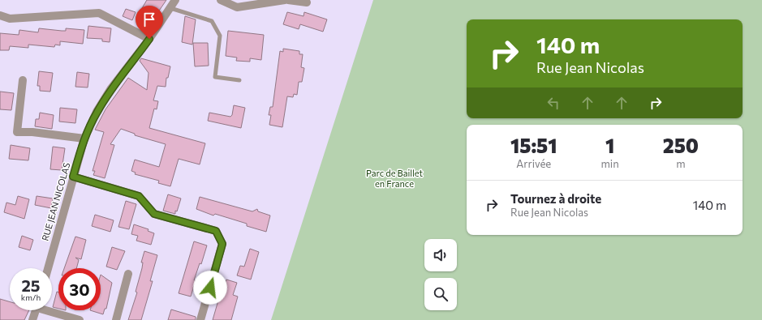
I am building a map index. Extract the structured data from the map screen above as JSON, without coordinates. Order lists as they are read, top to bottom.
{
  "streets": {
    "street": ["RUE JEAN NICOLAS"]
  },
  "parks": ["Parc de Baillet en France"],
  "page": {
    "turn": ["140 m", "Rue Jean Nicolas"],
    "eta": [
      "15:51",
      "Arrivée",
      "1",
      "min",
      "250",
      "m"
    ],
    "list": [
      {
        "name": "Tournez à droite",
        "note": "Rue Jean Nicolas",
        "value": "140 m"
      }
    ],
    "speed": "25 km/h",
    "limit": "30"
  }
}
